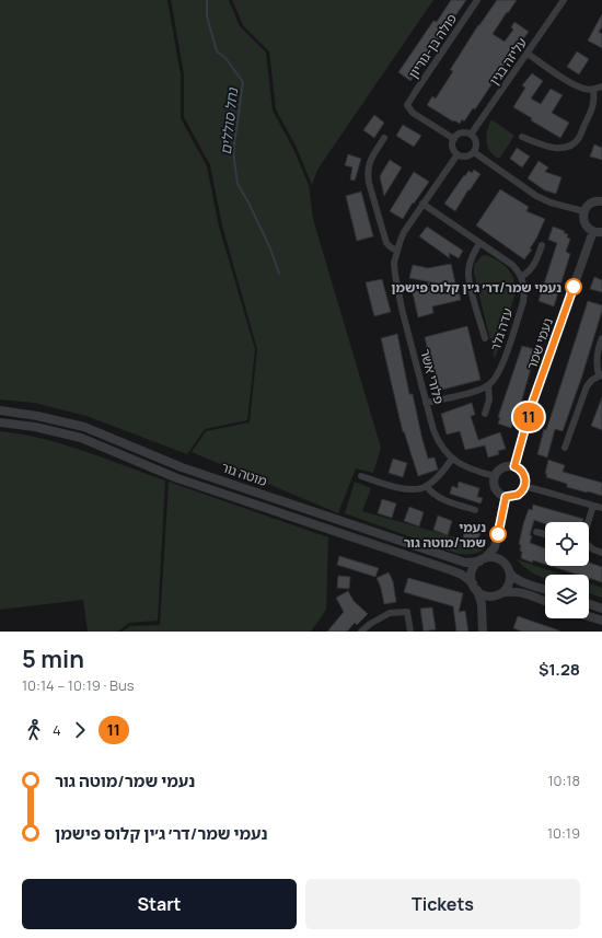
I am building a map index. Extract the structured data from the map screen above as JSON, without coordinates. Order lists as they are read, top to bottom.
{
  "streets": {
    "street": [
      "פולה בן-גוריון",
      "עליזה בגין",
      "עדה גלר",
      "נעמי שמר",
      "פלורי אשר",
      "מוטה גור"
    ]
  },
  "crossings": [
    ["פולה בן-גוריון", "עליזה בגין"],
    ["פולה בן-גוריון", "פלורי אשר"],
    ["עליזה בגין", "פלורי אשר"],
    ["נעמי שמר", "פלורי אשר"]
  ],
  "water": ["נחל סוללים"],
  "places": ["נעמי שמר/דר׳ ג׳ין קלוס פישמן", "נעמי שמר/מוטה גור"],
  "lines": ["bus line 11"],
  "page": {
    "on_map": "11",
    "heading": ["5 min", "10:14 – 10:19 · Bus", "$1.28"],
    "legs": ["4", "11"],
    "list": [
      {
        "name": "נעמי שמר/מוטה גור",
        "value": "10:18"
      },
      {
        "name": "נעמי שמר/דר׳ ג׳ין קלוס פישמן",
        "value": "10:19"
      }
    ],
    "buttons": ["Start", "Tickets"]
  }
}
